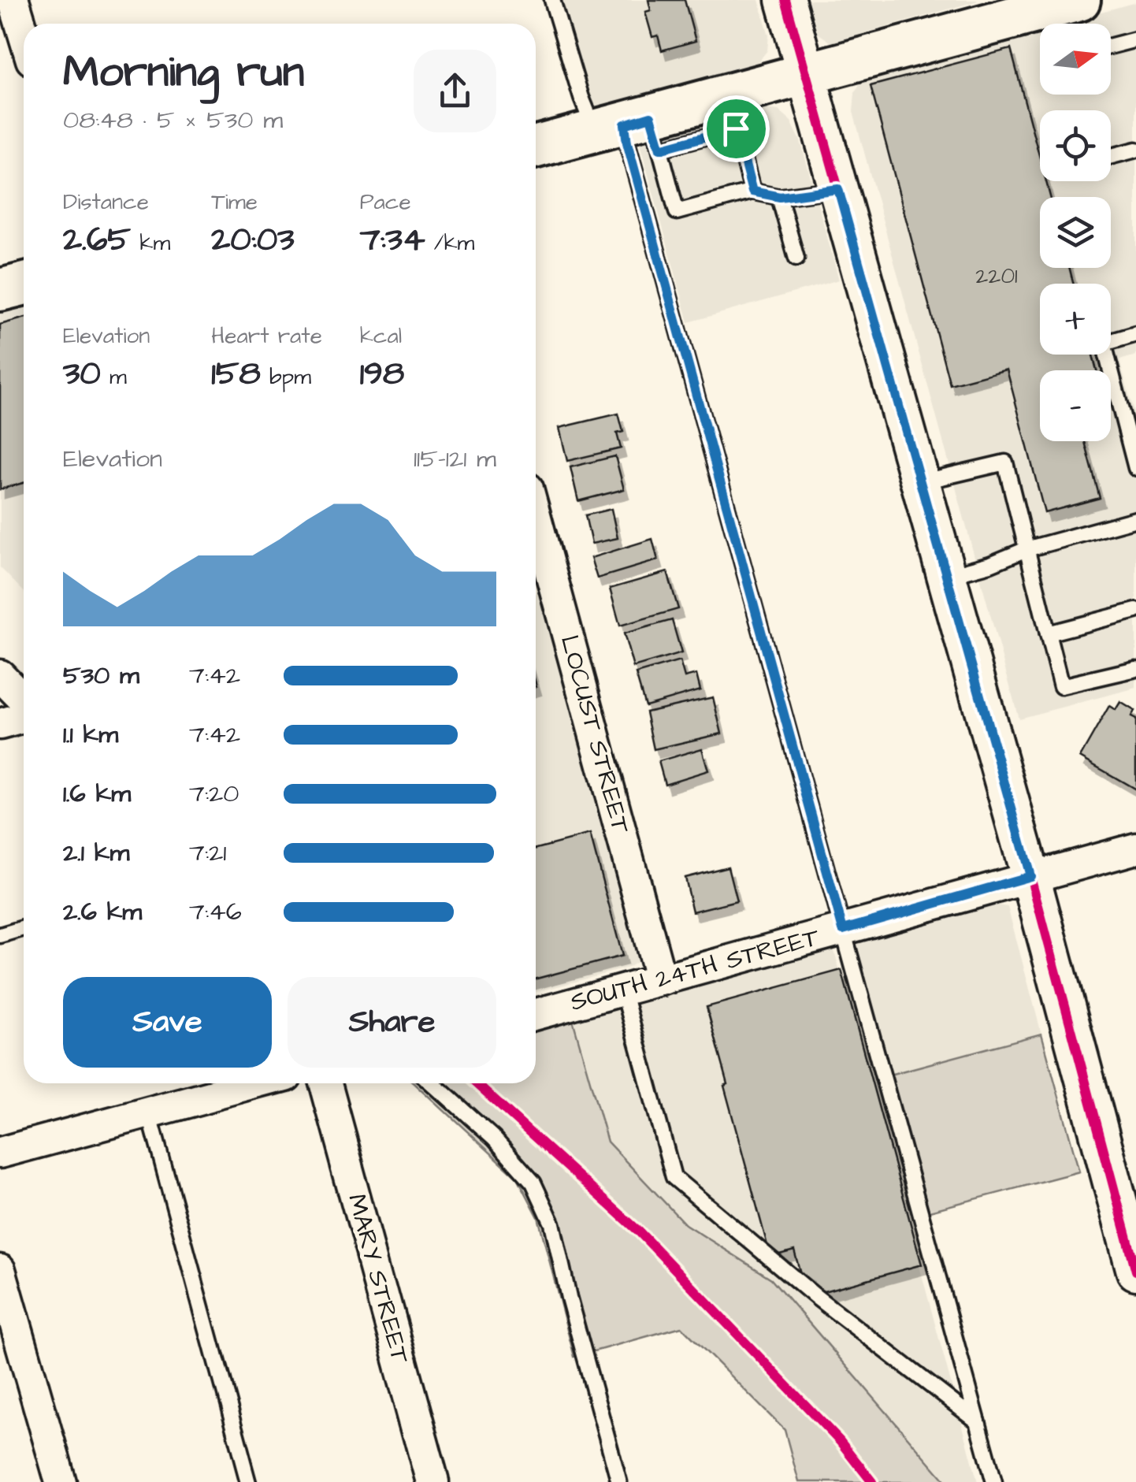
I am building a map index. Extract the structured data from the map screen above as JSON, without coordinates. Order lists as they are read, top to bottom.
{
  "streets": {
    "street": ["LOCUST STREET", "SOUTH 24TH STREET", "MARY STREET"]
  },
  "crossings": [
    ["LOCUST STREET", "SOUTH 24TH STREET"]
  ],
  "house_numbers": ["2201"],
  "north": "right",
  "page": {
    "map_buttons": ["+", "−"],
    "heading": ["Morning run", "08:48 · 5 × 530 m"],
    "stats": [
      ["Distance", "2.65 km"],
      ["Time", "20:03"],
      ["Pace", "7:34 /km"],
      ["Elevation", "30 m"],
      ["Heart rate", "158 bpm"],
      ["kcal", "198"]
    ],
    "chart": ["Elevation", "115–121 m"],
    "list": [
      {
        "name": "530 m",
        "note": "7:42"
      },
      {
        "name": "1.1 km",
        "note": "7:42"
      },
      {
        "name": "1.6 km",
        "note": "7:20"
      },
      {
        "name": "2.1 km",
        "note": "7:21"
      },
      {
        "name": "2.6 km",
        "note": "7:46"
      }
    ],
    "buttons": ["Save", "Share"]
  }
}
